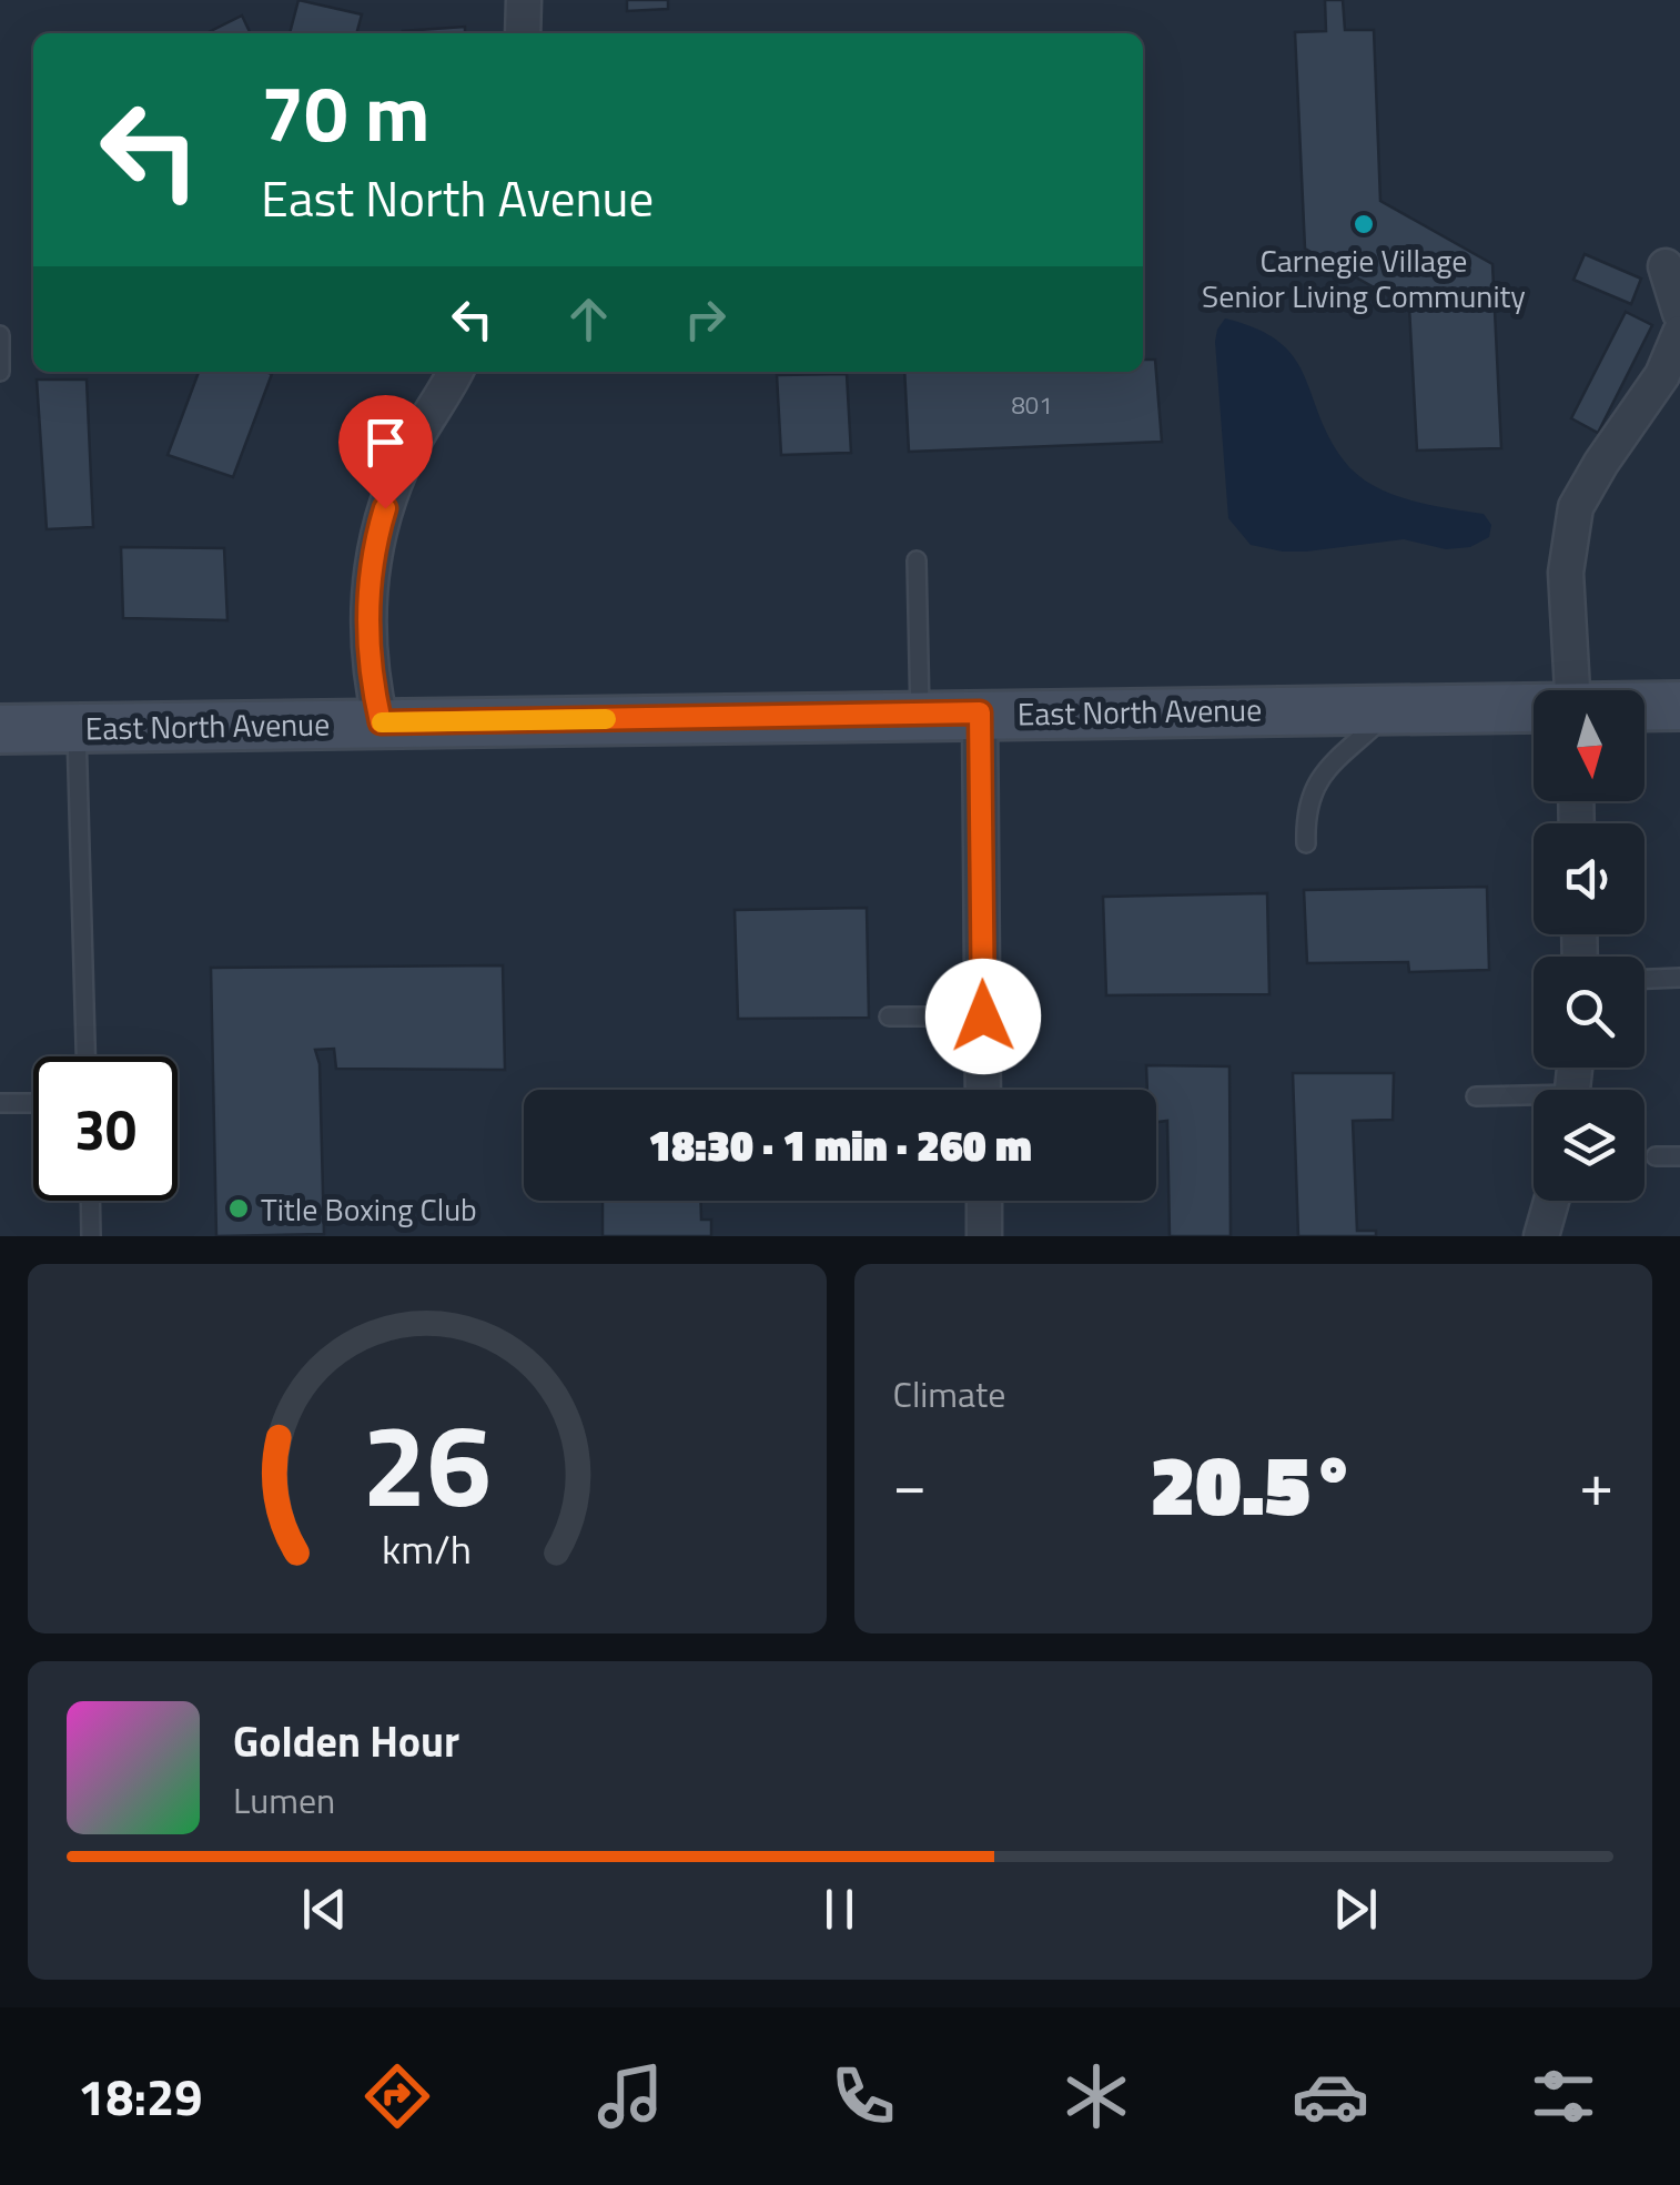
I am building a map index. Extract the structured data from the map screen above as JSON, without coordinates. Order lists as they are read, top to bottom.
{
  "streets": {
    "main road": ["East North Avenue"]
  },
  "places": ["Carnegie Village Senior Living Community", "Title Boxing Club"],
  "house_numbers": ["801"],
  "north": "bottom",
  "page": {
    "turn": ["70 m", "East North Avenue"],
    "limit": "30",
    "trip": "18:30 · 1 min · 260 m",
    "tile": "Climate",
    "heat": ["−", "20.5°", "+"],
    "song": ["Golden Hour", "Lumen"],
    "tabs": "18:29",
    "gauge": ["26", "km/h"]
  }
}
